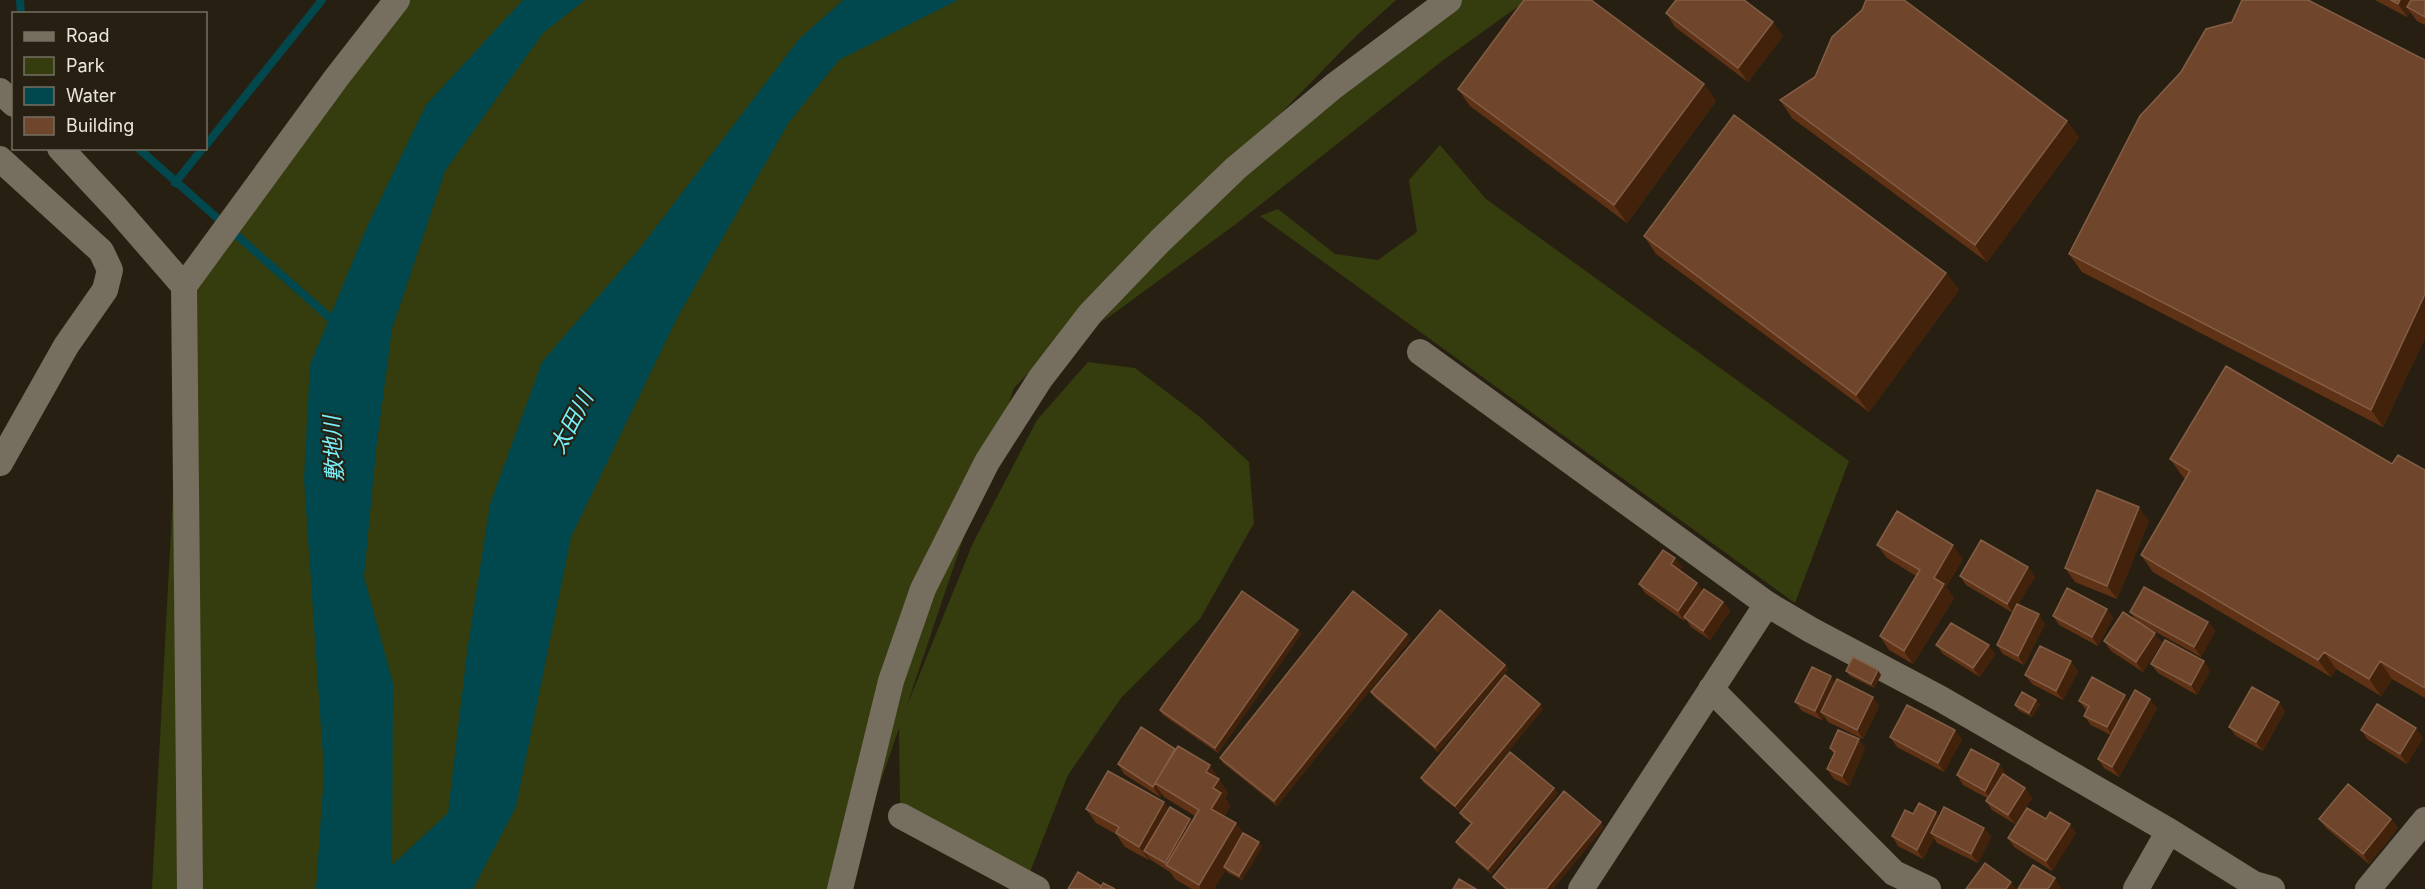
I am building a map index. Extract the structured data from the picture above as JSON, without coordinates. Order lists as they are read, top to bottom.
{
  "water": ["太田川", "敷地川"],
  "legend": [
    "Road",
    "Park",
    "Water",
    "Building"
  ]
}
